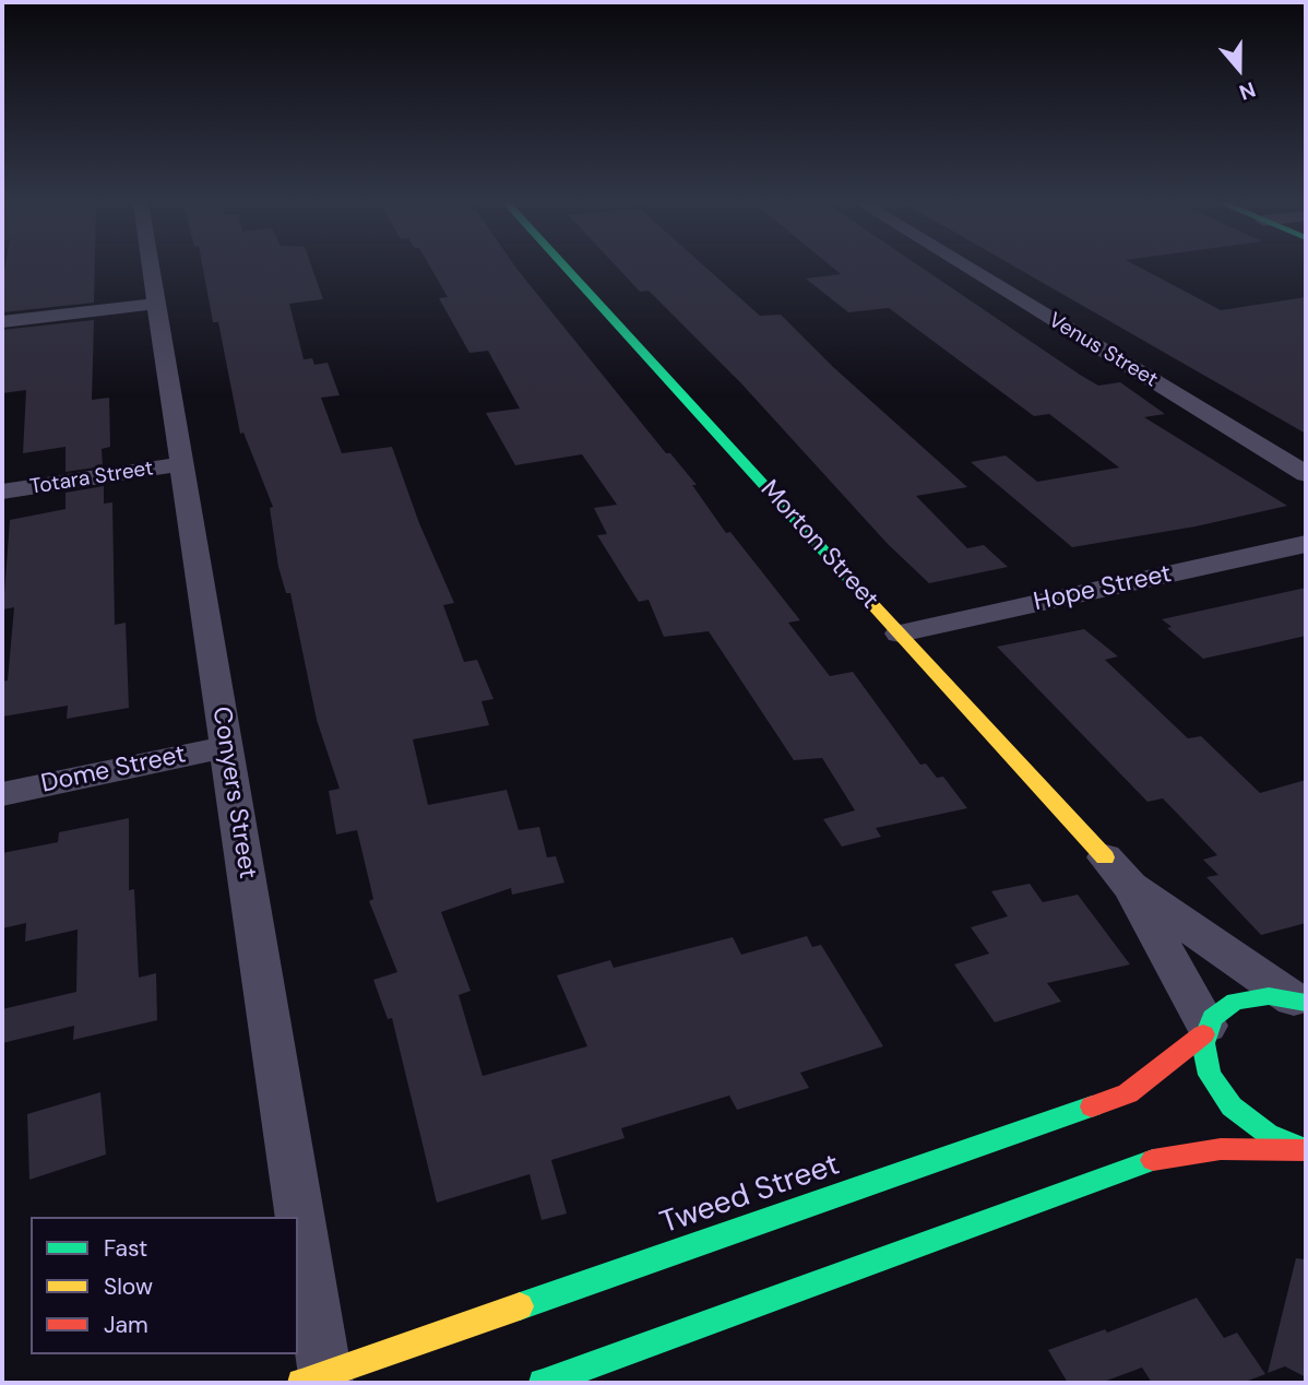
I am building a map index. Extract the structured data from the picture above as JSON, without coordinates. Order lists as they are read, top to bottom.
{
  "streets": {
    "street": [
      "Venus Street",
      "Totara Street",
      "Morton Street",
      "Hope Street",
      "Dome Street",
      "Conyers Street",
      "Tweed Street"
    ]
  },
  "crossings": [
    ["Totara Street", "Conyers Street"],
    ["Morton Street", "Hope Street"],
    ["Morton Street", "Tweed Street"],
    ["Dome Street", "Conyers Street"],
    ["Conyers Street", "Tweed Street"]
  ],
  "legend": ["Fast", "Slow", "Jam"],
  "north": "bottom"
}
